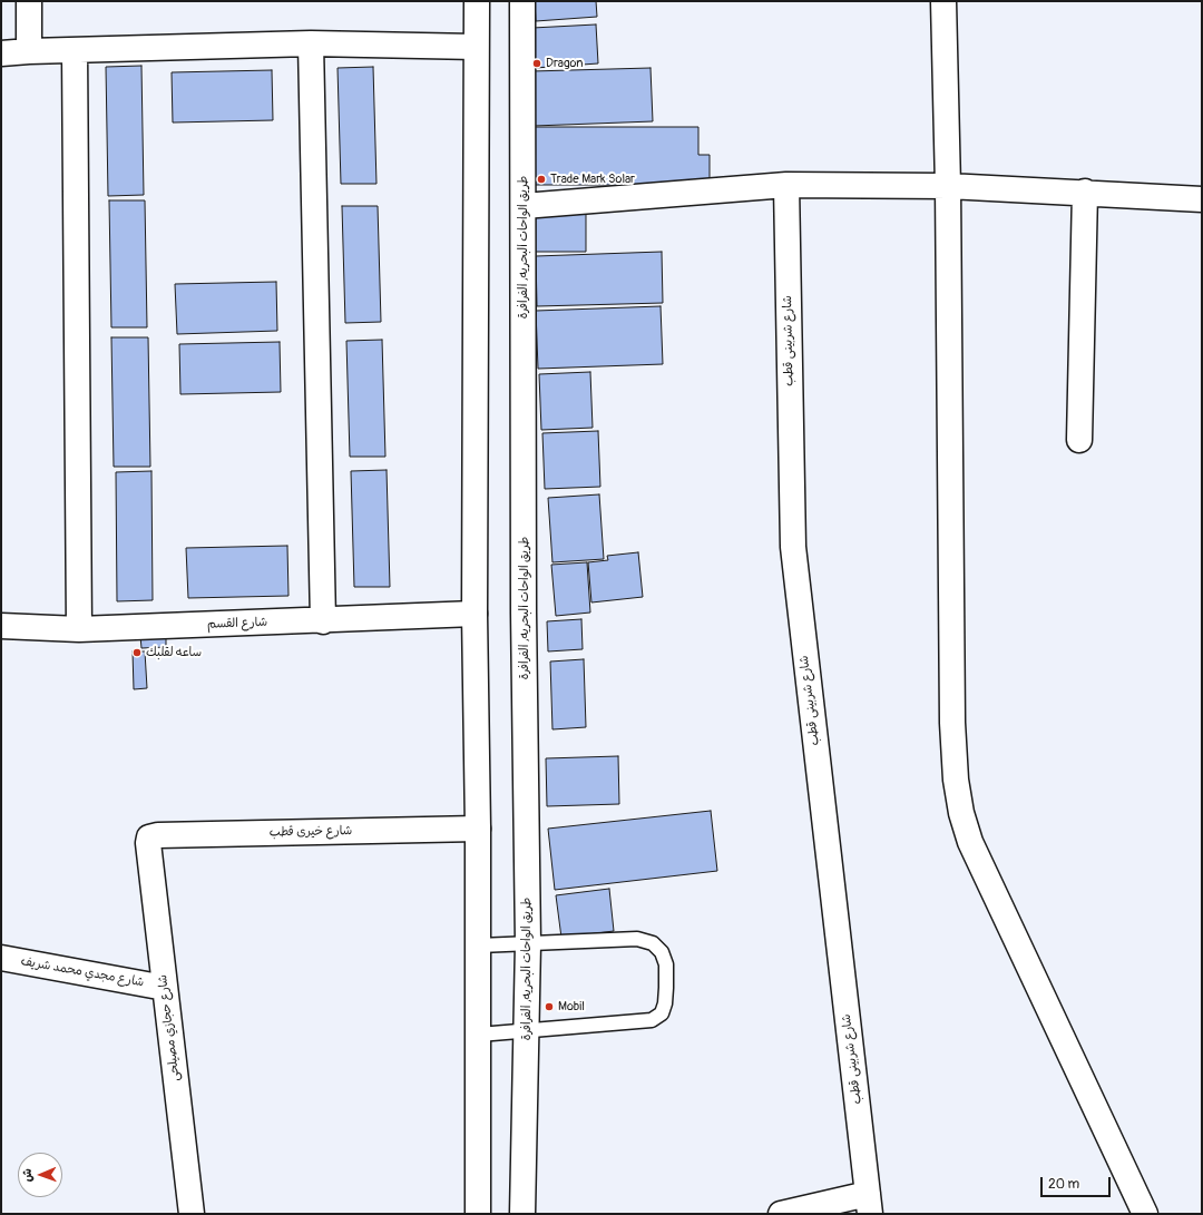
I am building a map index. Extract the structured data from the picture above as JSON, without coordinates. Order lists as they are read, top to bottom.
{
  "streets": {
    "street": [
      "طريق الواحات البحريه, الفرافرة",
      "شارع شربينى قطب",
      "شارع القسم",
      "شارع خيرى قطب",
      "شارع مجدي محمد شريف",
      "شارع حجازي مصيلحى"
    ]
  },
  "crossings": [
    ["شارع خيرى قطب", "شارع حجازي مصيلحى"],
    ["شارع مجدي محمد شريف", "شارع حجازي مصيلحى"]
  ],
  "places": [
    "Dragon",
    "Trade Mark Solar",
    "ساعه لقلبك",
    "Mobil"
  ],
  "scale_bar": "20 m",
  "north": "left"
}
